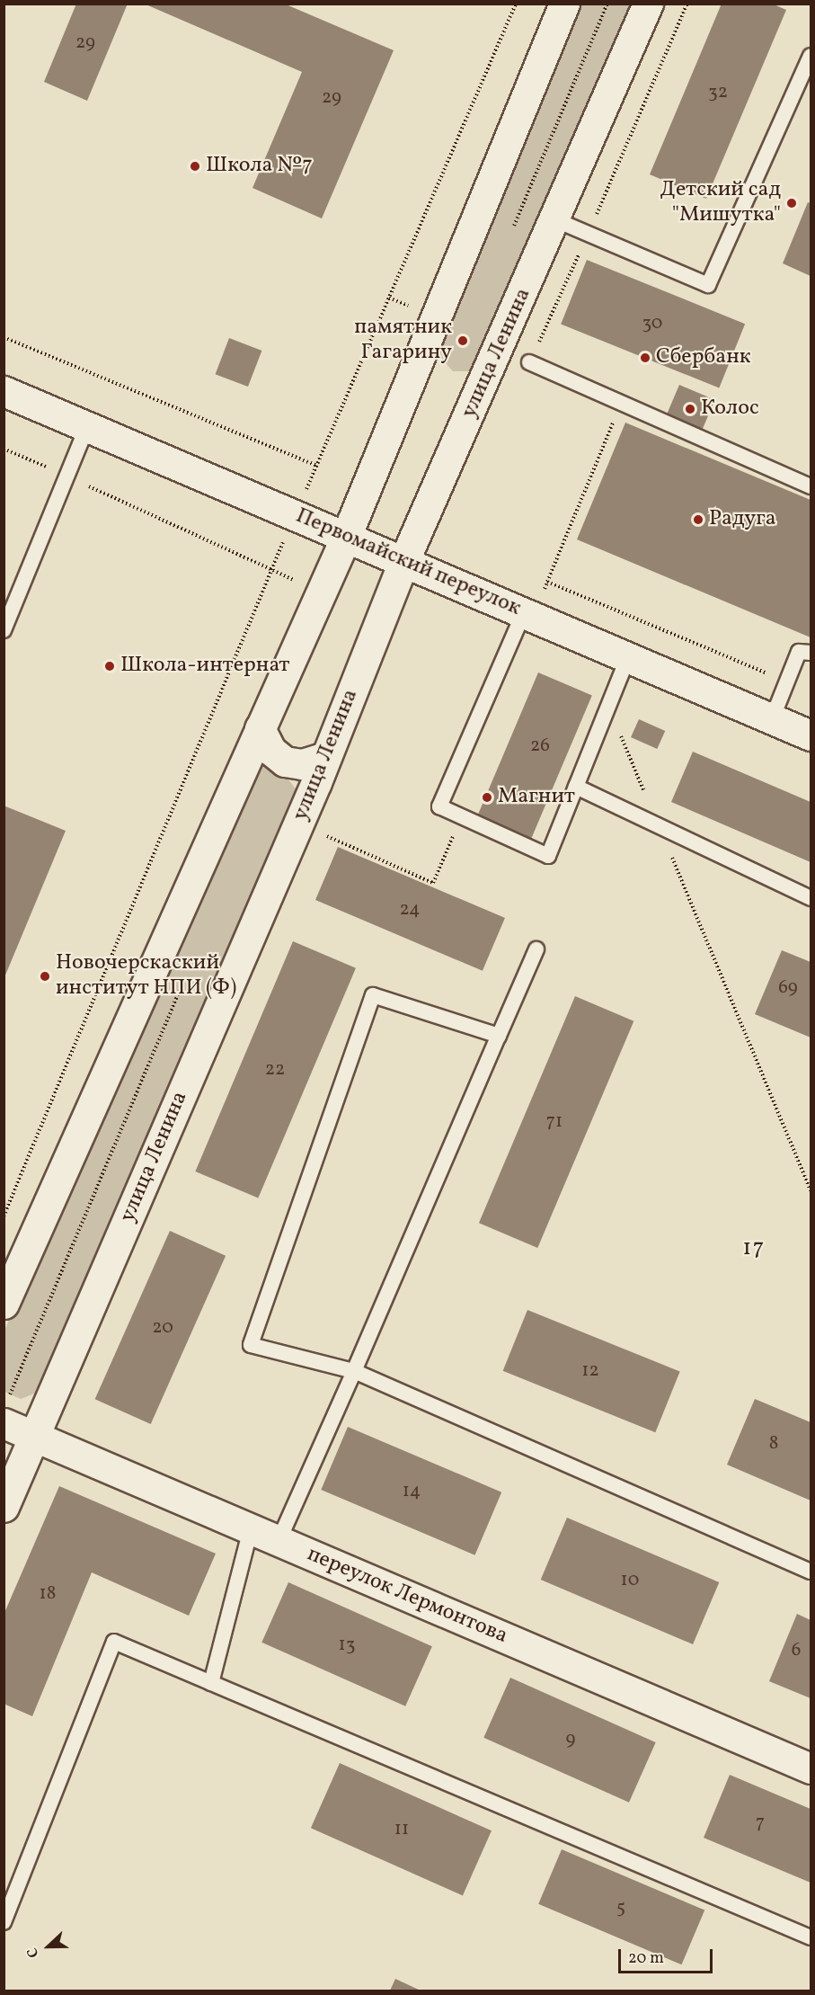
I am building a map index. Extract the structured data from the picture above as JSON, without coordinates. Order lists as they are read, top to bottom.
{
  "streets": {
    "street": ["улица Ленина", "Первомайский переулок", "переулок Лермонтова"]
  },
  "crossings": [
    ["улица Ленина", "Первомайский переулок"],
    ["улица Ленина", "переулок Лермонтова"]
  ],
  "districts": ["17"],
  "places": [
    "Школа №7",
    "Детский сад \"Мишутка\"",
    "памятник Гагарину",
    "Сбербанк",
    "Колос",
    "Радуга",
    "Школа-интернат",
    "Магнит",
    "Новочерскаский институт НПИ (Ф)"
  ],
  "house_numbers": [
    "29",
    "32",
    "29",
    "30",
    "26",
    "24",
    "69",
    "22",
    "71",
    "20",
    "12",
    "8",
    "14",
    "10",
    "18",
    "13",
    "6",
    "9",
    "7",
    "11",
    "5"
  ],
  "scale_bar": "20 m",
  "north": "left"
}
